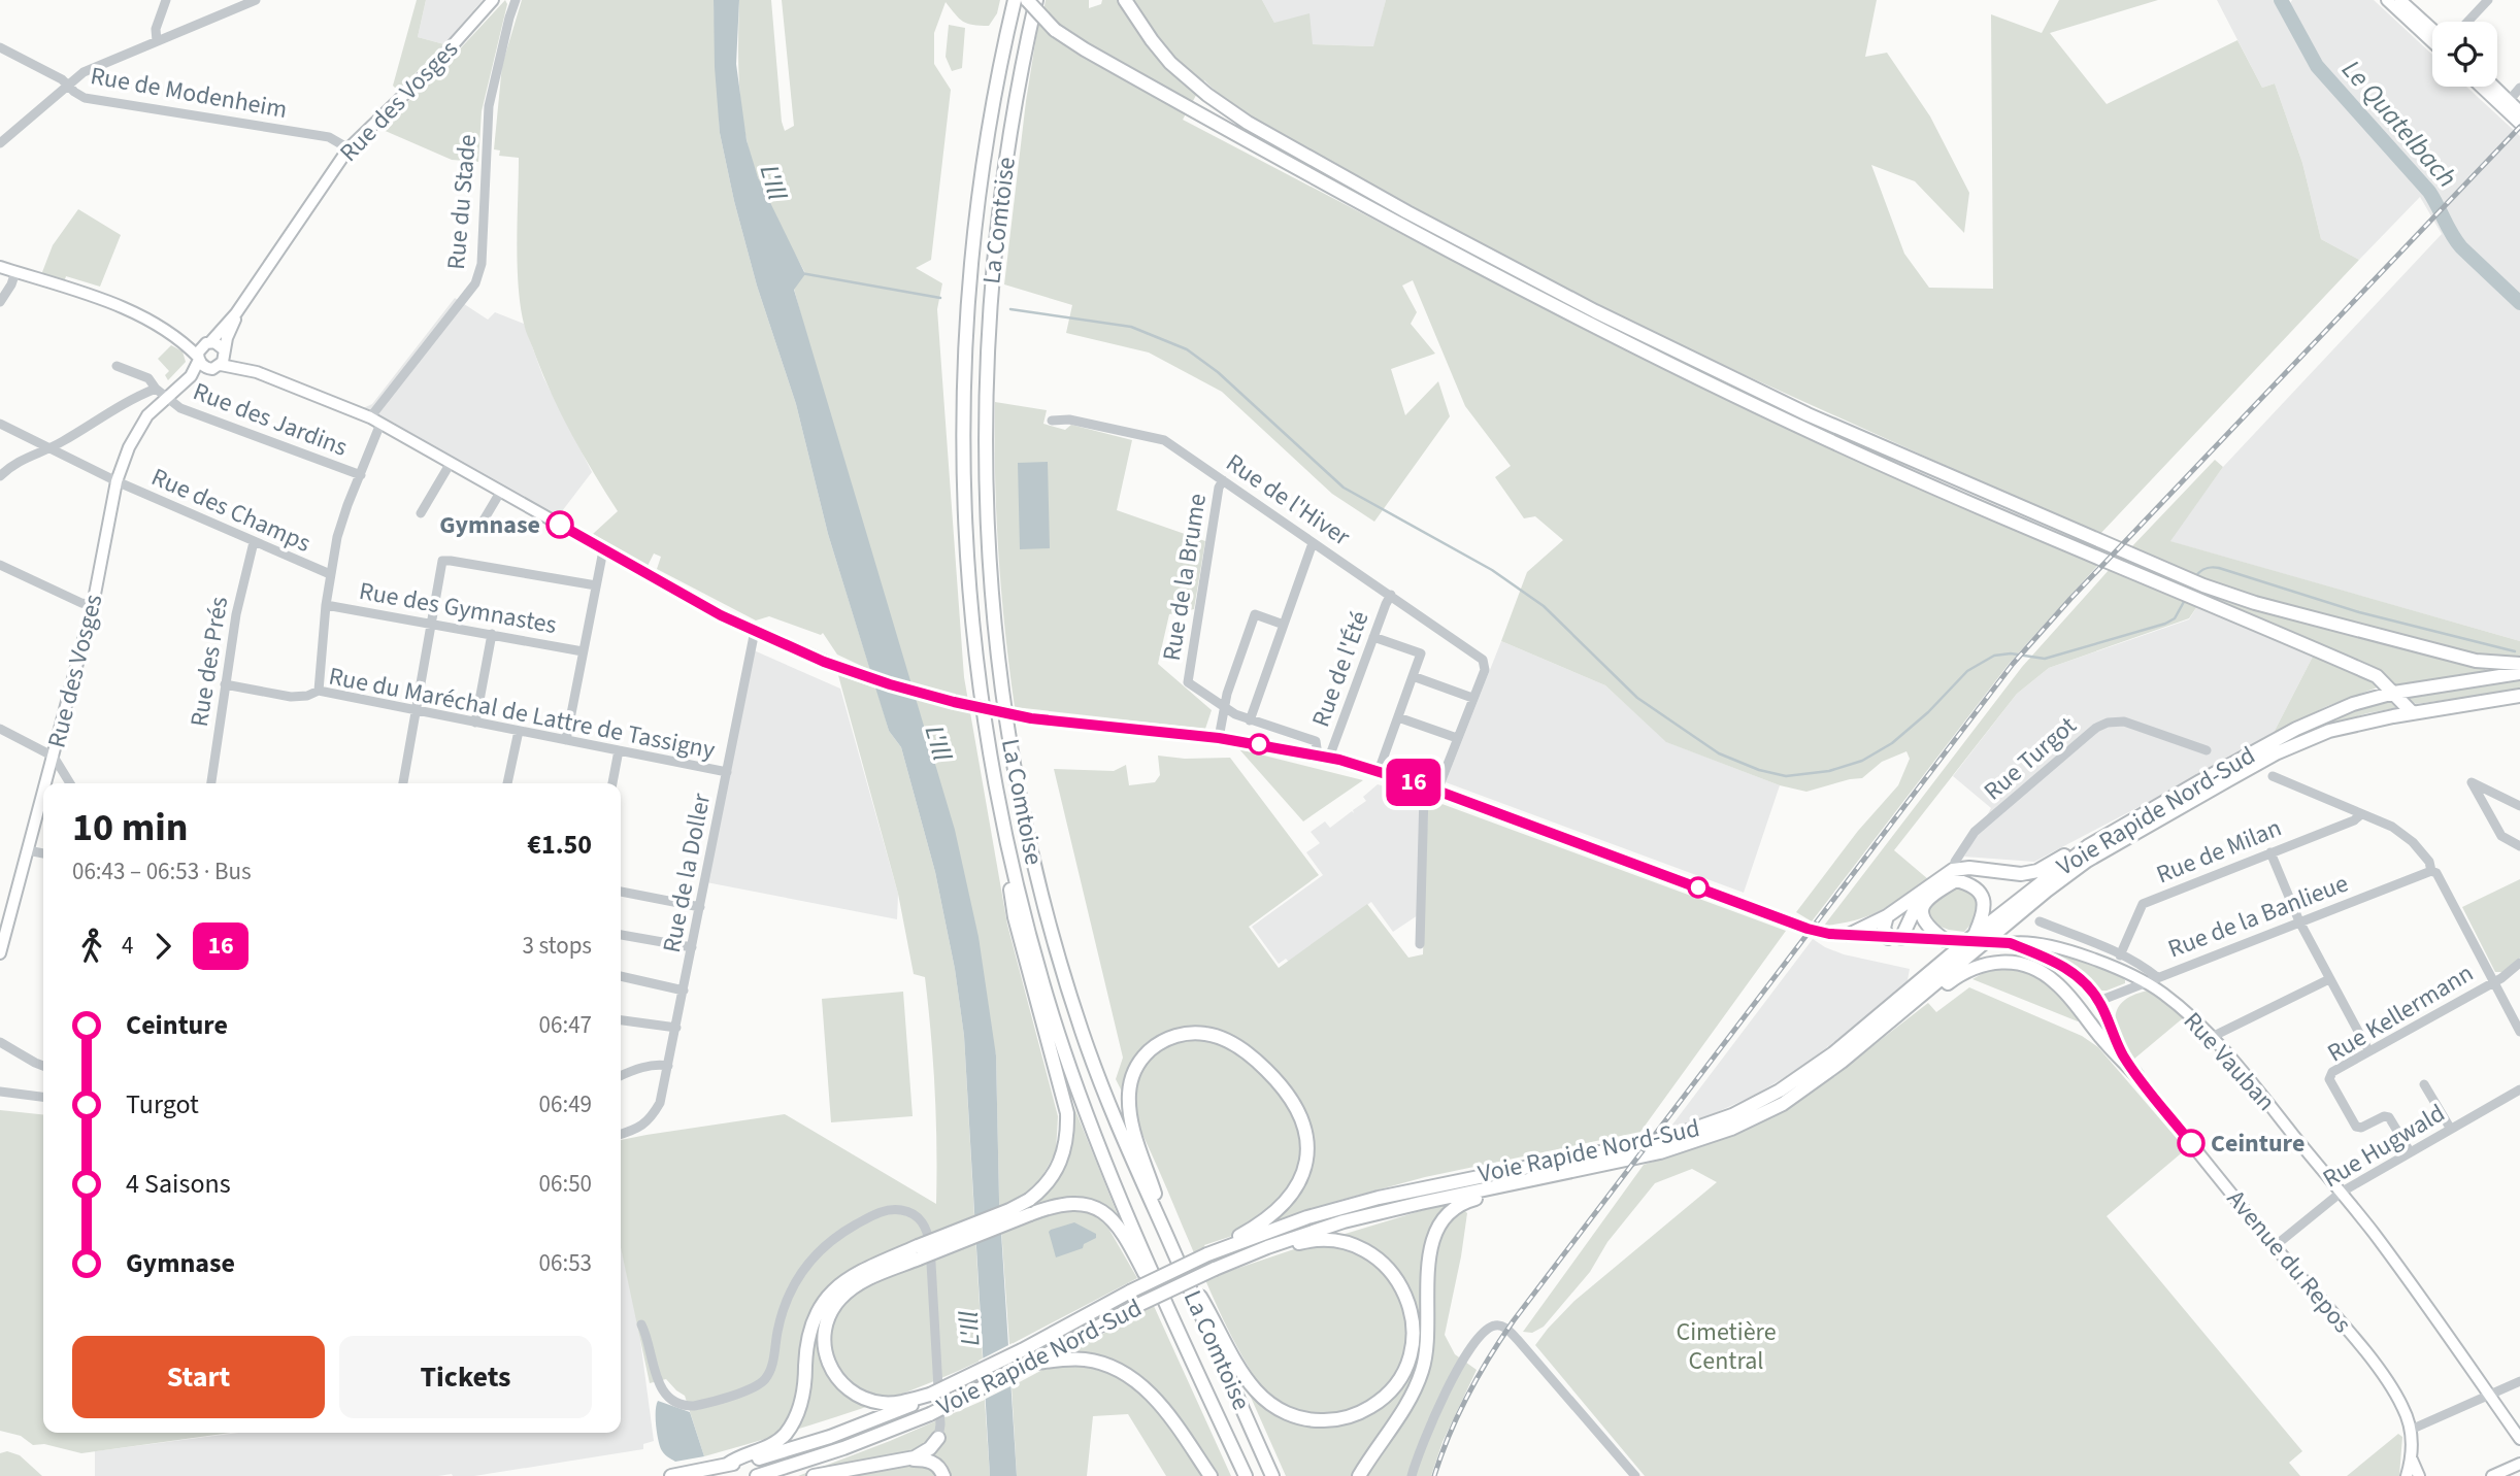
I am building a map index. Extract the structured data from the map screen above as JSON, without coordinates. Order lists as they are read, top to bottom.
{
  "streets": {
    "highway": ["La Comtoise", "Voie Rapide Nord-Sud"],
    "main road": ["Rue des Vosges", "Rue Vauban", "Avenue du Repos"],
    "street": [
      "Rue de Modenheim",
      "Rue du Stade",
      "Rue des Jardins",
      "Rue de l'Hiver",
      "Rue des Champs",
      "Rue de la Brume",
      "Rue des Gymnastes",
      "Rue des Prés",
      "Rue de l'Été",
      "Rue du Maréchal de Lattre de Tassigny",
      "Rue Turgot",
      "Rue de Milan",
      "Rue de la Doller",
      "Rue de la Banlieue",
      "Rue Kellermann",
      "Rue Hugwald"
    ]
  },
  "crossings": [
    ["Rue de Modenheim", "Rue des Vosges"],
    ["Rue des Vosges", "Rue des Jardins"],
    ["Rue des Vosges", "Rue des Champs"],
    ["Rue des Vosges", "Rue Vauban"],
    ["Rue du Stade", "Rue des Jardins"],
    ["Rue du Stade", "Rue des Champs"],
    ["Rue du Stade", "Rue des Gymnastes"],
    ["Rue du Stade", "Rue du Maréchal de Lattre de Tassigny"],
    ["Rue du Stade", "Rue Vauban"],
    ["Rue de l'Hiver", "Rue de la Brume"],
    ["Rue de l'Hiver", "Rue de l'Été"],
    ["Rue des Champs", "Rue des Prés"],
    ["Rue des Prés", "Rue du Maréchal de Lattre de Tassigny"],
    ["Rue de l'Été", "Rue Vauban"],
    ["Rue du Maréchal de Lattre de Tassigny", "Rue de la Doller"],
    ["Rue de la Doller", "Rue Vauban"],
    ["Rue de la Banlieue", "Rue Vauban"],
    ["Rue de la Banlieue", "Avenue du Repos"],
    ["Rue Kellermann", "Rue Hugwald"],
    ["Rue Vauban", "Rue Hugwald"],
    ["Rue Hugwald", "Avenue du Repos"]
  ],
  "water": ["Le Quatelbach", "L'Ill"],
  "parks": ["Cimetière Central"],
  "places": ["Gymnase", "Ceinture"],
  "lines": ["bus line 16"],
  "page": {
    "on_map": "16",
    "heading": ["10 min", "06:43 – 06:53 · Bus", "€1.50"],
    "legs": ["4", "16", "3 stops"],
    "list": [
      {
        "name": "Ceinture",
        "value": "06:47"
      },
      {
        "name": "Turgot",
        "value": "06:49"
      },
      {
        "name": "4 Saisons",
        "value": "06:50"
      },
      {
        "name": "Gymnase",
        "value": "06:53"
      }
    ],
    "buttons": ["Start", "Tickets"]
  }
}
